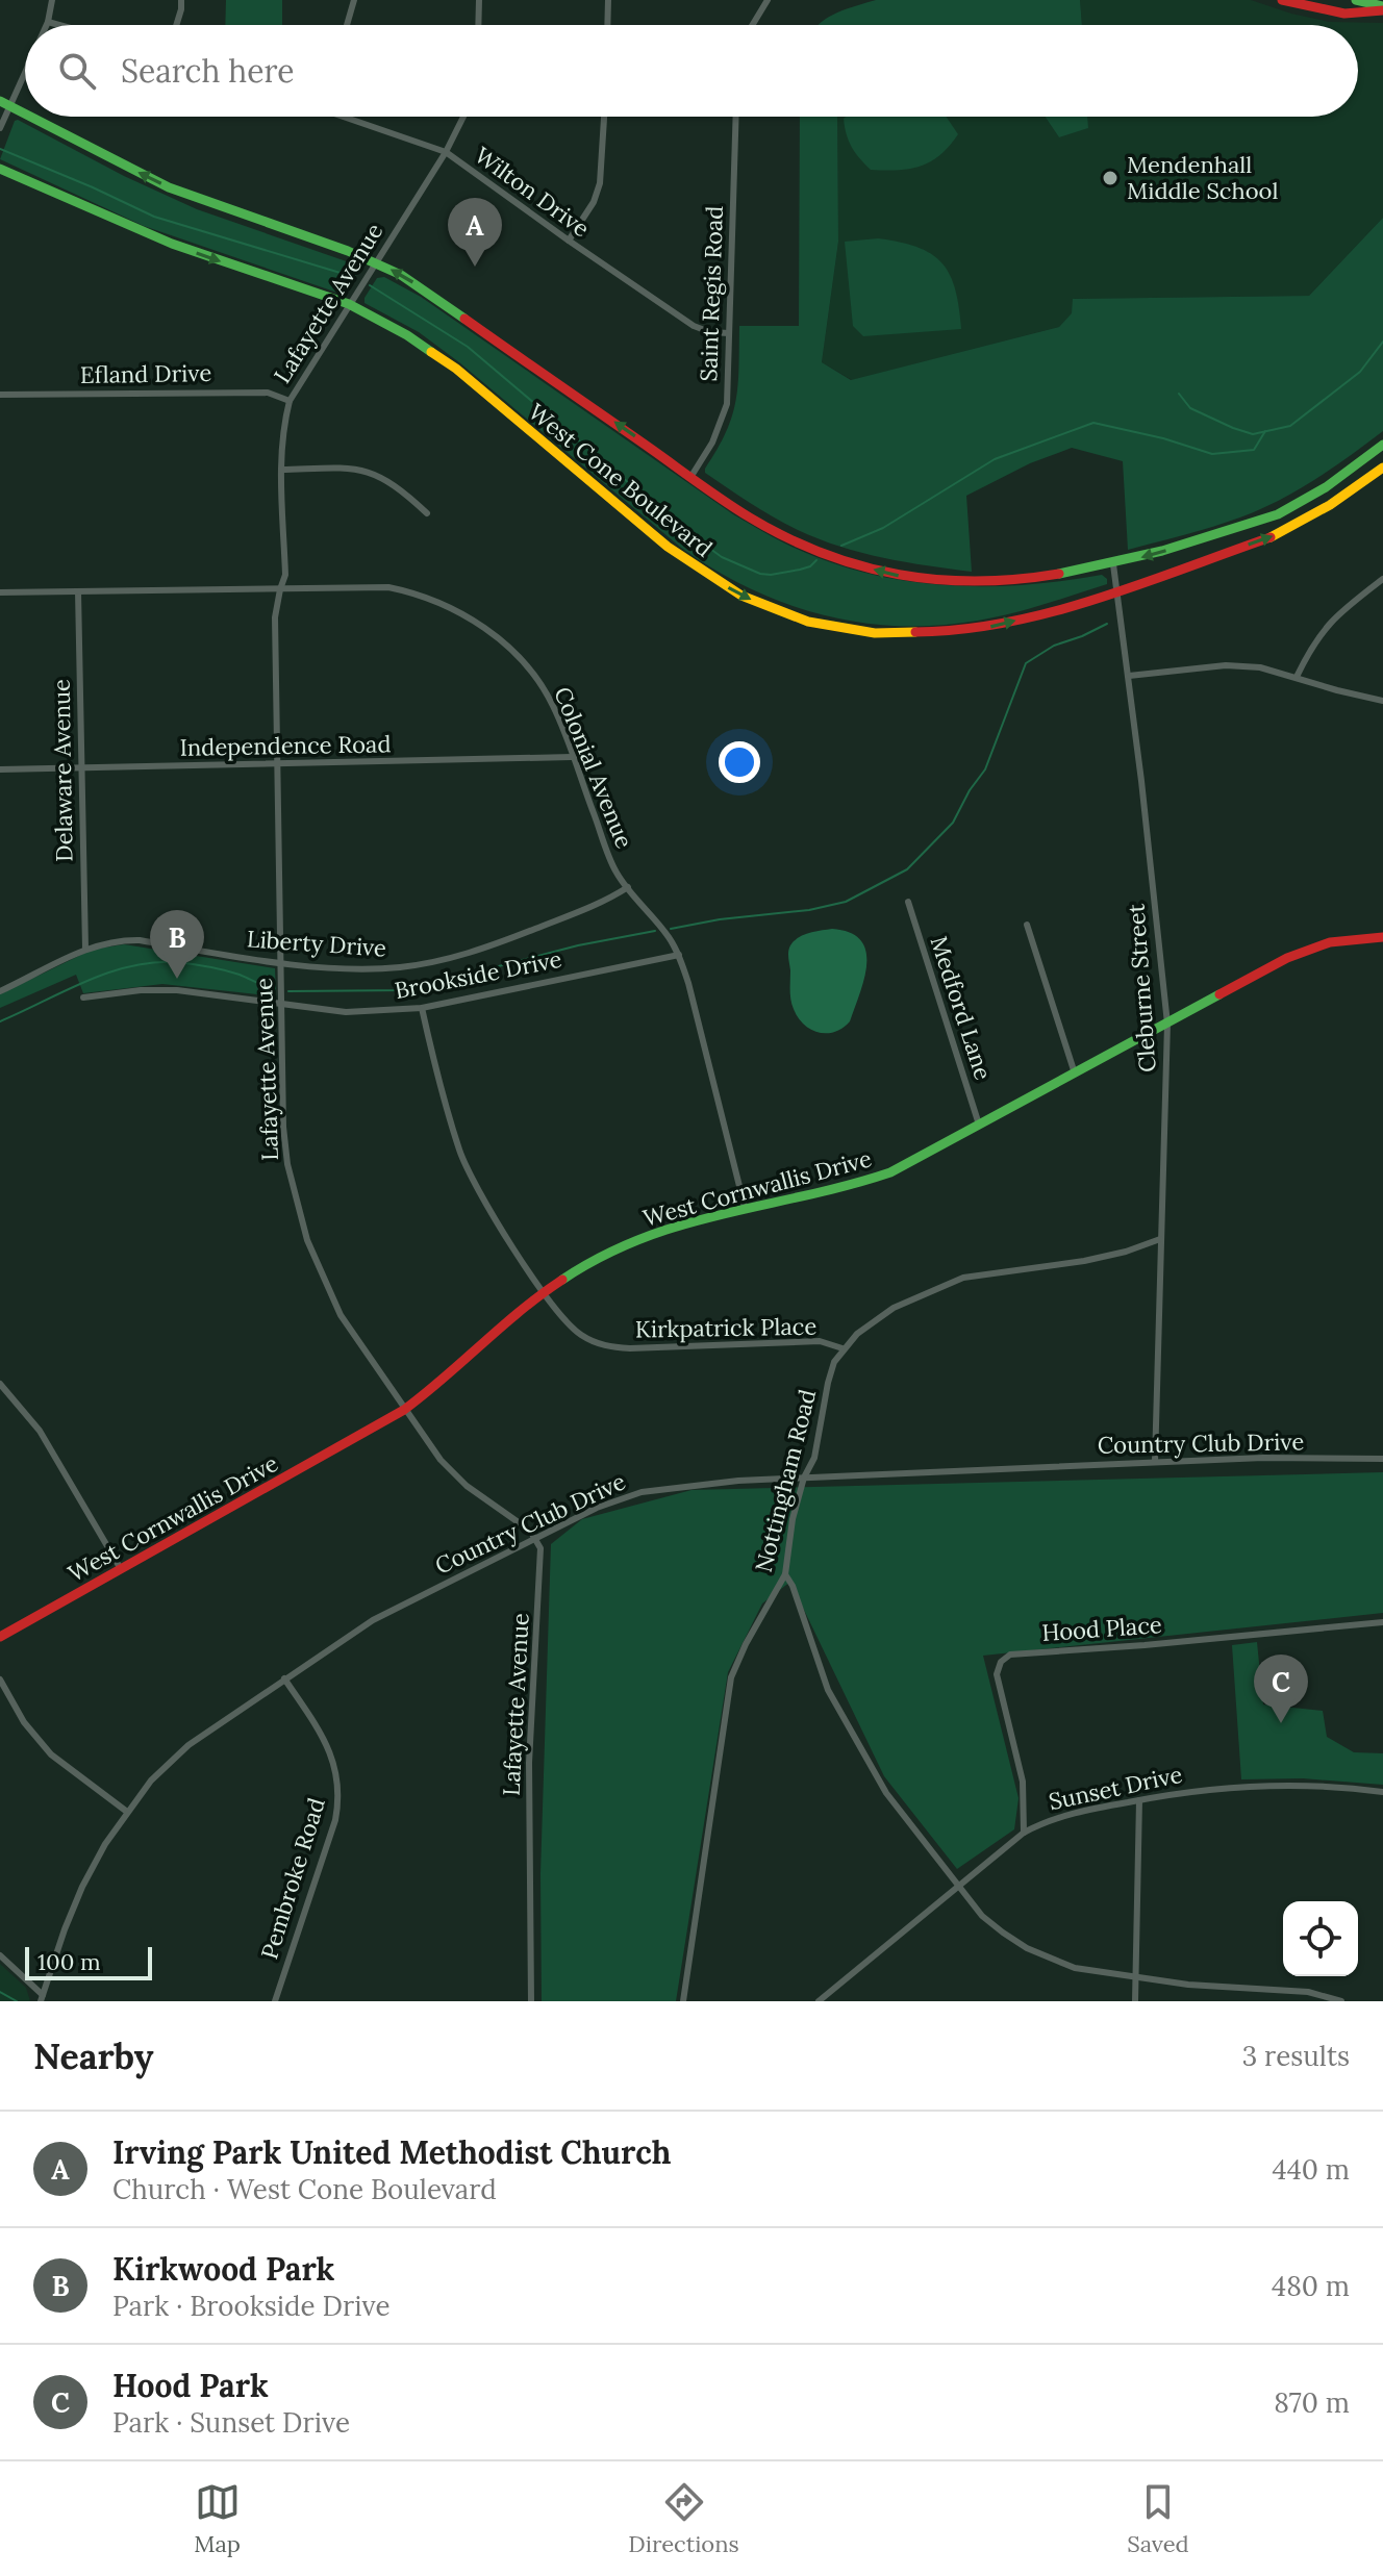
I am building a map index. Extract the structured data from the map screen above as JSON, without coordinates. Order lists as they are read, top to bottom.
{
  "streets": {
    "main road": ["West Cone Boulevard", "West Cornwallis Drive"],
    "street": [
      "Wilton Drive",
      "Saint Regis Road",
      "Lafayette Avenue",
      "Efland Drive",
      "Independence Road",
      "Colonial Avenue",
      "Delaware Avenue",
      "Liberty Drive",
      "Brookside Drive",
      "Cleburne Street",
      "Medford Lane",
      "Kirkpatrick Place",
      "Country Club Drive",
      "Nottingham Road",
      "Hood Place",
      "Sunset Drive",
      "Pembroke Road"
    ]
  },
  "crossings": [
    ["Wilton Drive", "Saint Regis Road"],
    ["Wilton Drive", "Lafayette Avenue"],
    ["Saint Regis Road", "West Cone Boulevard"],
    ["Lafayette Avenue", "Efland Drive"],
    ["Lafayette Avenue", "West Cone Boulevard"],
    ["Lafayette Avenue", "Independence Road"],
    ["Lafayette Avenue", "Colonial Avenue"],
    ["Lafayette Avenue", "Liberty Drive"],
    ["Lafayette Avenue", "Brookside Drive"],
    ["Lafayette Avenue", "West Cornwallis Drive"],
    ["Lafayette Avenue", "Country Club Drive"],
    ["West Cone Boulevard", "Cleburne Street"],
    ["Independence Road", "Colonial Avenue"],
    ["Independence Road", "Delaware Avenue"],
    ["Colonial Avenue", "Delaware Avenue"],
    ["Colonial Avenue", "Liberty Drive"],
    ["Colonial Avenue", "Brookside Drive"],
    ["Colonial Avenue", "West Cornwallis Drive"],
    ["Delaware Avenue", "Liberty Drive"],
    ["Brookside Drive", "Kirkpatrick Place"],
    ["Cleburne Street", "West Cornwallis Drive"],
    ["Cleburne Street", "Country Club Drive"],
    ["Cleburne Street", "Nottingham Road"],
    ["Medford Lane", "West Cornwallis Drive"],
    ["West Cornwallis Drive", "Kirkpatrick Place"],
    ["Kirkpatrick Place", "Nottingham Road"],
    ["Country Club Drive", "Nottingham Road"],
    ["Country Club Drive", "Pembroke Road"],
    ["Hood Place", "Sunset Drive"]
  ],
  "places": ["Mendenhall Middle School"],
  "scale_bar": "100 m",
  "page": {
    "search": "Search here",
    "pins": ["A", "B", "C"],
    "scale": "100 m",
    "heading": ["Nearby", "3 results"],
    "list": [
      {
        "mark": "A",
        "name": "Irving Park United Methodist Church",
        "note": "Church · West Cone Boulevard",
        "value": "440 m"
      },
      {
        "mark": "B",
        "name": "Kirkwood Park",
        "note": "Park · Brookside Drive",
        "value": "480 m"
      },
      {
        "mark": "C",
        "name": "Hood Park",
        "note": "Park · Sunset Drive",
        "value": "870 m"
      }
    ],
    "nav": ["Map", "Directions", "Saved"]
  }
}
